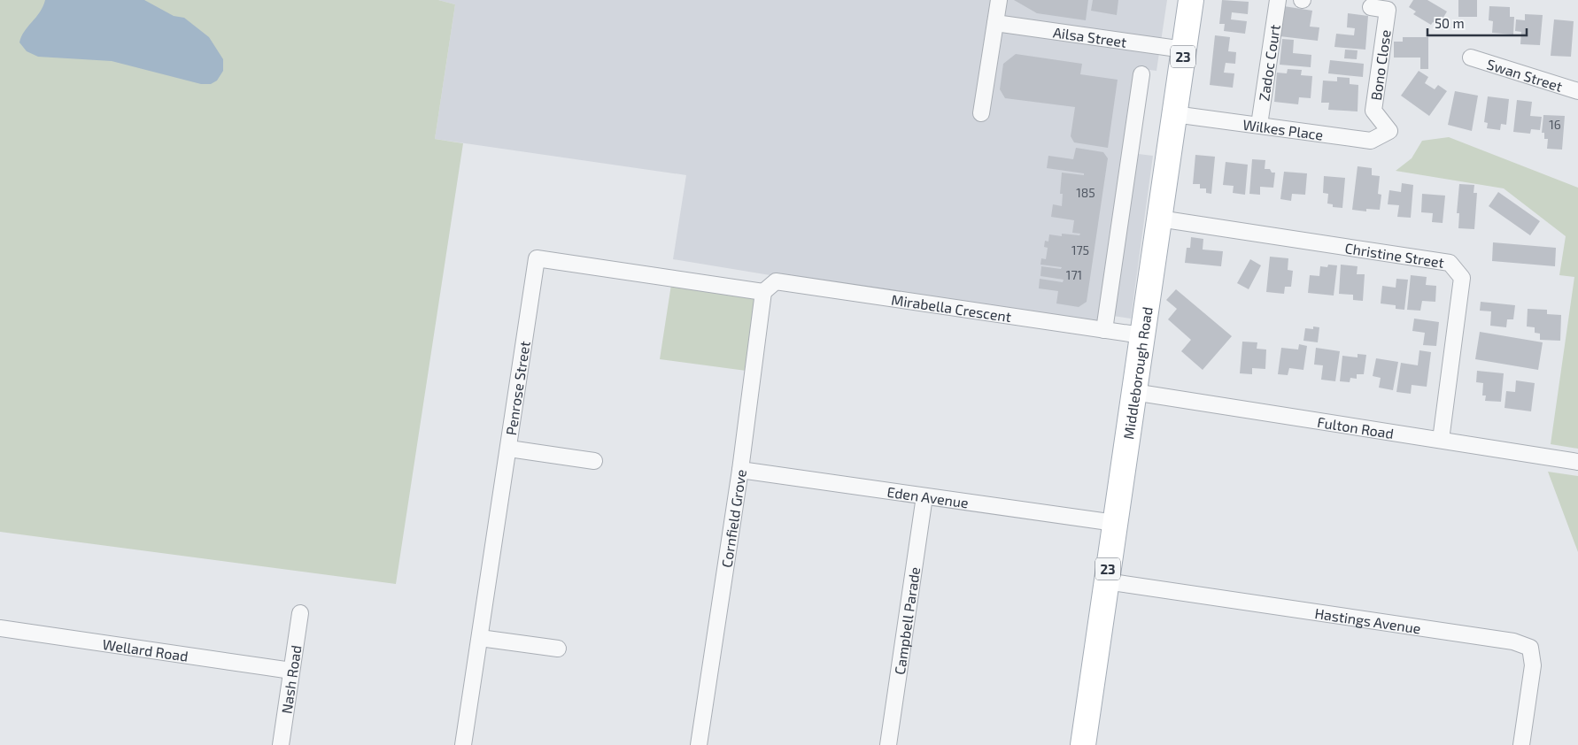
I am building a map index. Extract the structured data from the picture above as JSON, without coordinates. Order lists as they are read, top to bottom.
{
  "streets": {
    "main road": ["23", "Middleborough Road"],
    "street": [
      "Ailsa Street",
      "Zadoc Court",
      "Bono Close",
      "Swan Street",
      "Wilkes Place",
      "Christine Street",
      "Mirabella Crescent",
      "Penrose Street",
      "Fulton Road",
      "Eden Avenue",
      "Cornfield Grove",
      "Hastings Avenue",
      "Campbell Parade",
      "Wellard Road",
      "Nash Road"
    ]
  },
  "crossings": [
    ["Ailsa Street", "Middleborough Road"],
    ["Zadoc Court", "Wilkes Place"],
    ["Bono Close", "Wilkes Place"],
    ["Wilkes Place", "Middleborough Road"],
    ["Christine Street", "Middleborough Road"],
    ["Christine Street", "Fulton Road"],
    ["Mirabella Crescent", "Middleborough Road"],
    ["Mirabella Crescent", "Penrose Street"],
    ["Mirabella Crescent", "Cornfield Grove"],
    ["Middleborough Road", "Fulton Road"],
    ["Middleborough Road", "Eden Avenue"],
    ["Middleborough Road", "Hastings Avenue"],
    ["Penrose Street", "Cornfield Grove"],
    ["Eden Avenue", "Cornfield Grove"],
    ["Eden Avenue", "Campbell Parade"],
    ["Wellard Road", "Nash Road"]
  ],
  "house_numbers": [
    "16",
    "185",
    "175",
    "171"
  ],
  "scale_bar": "50 m"
}
